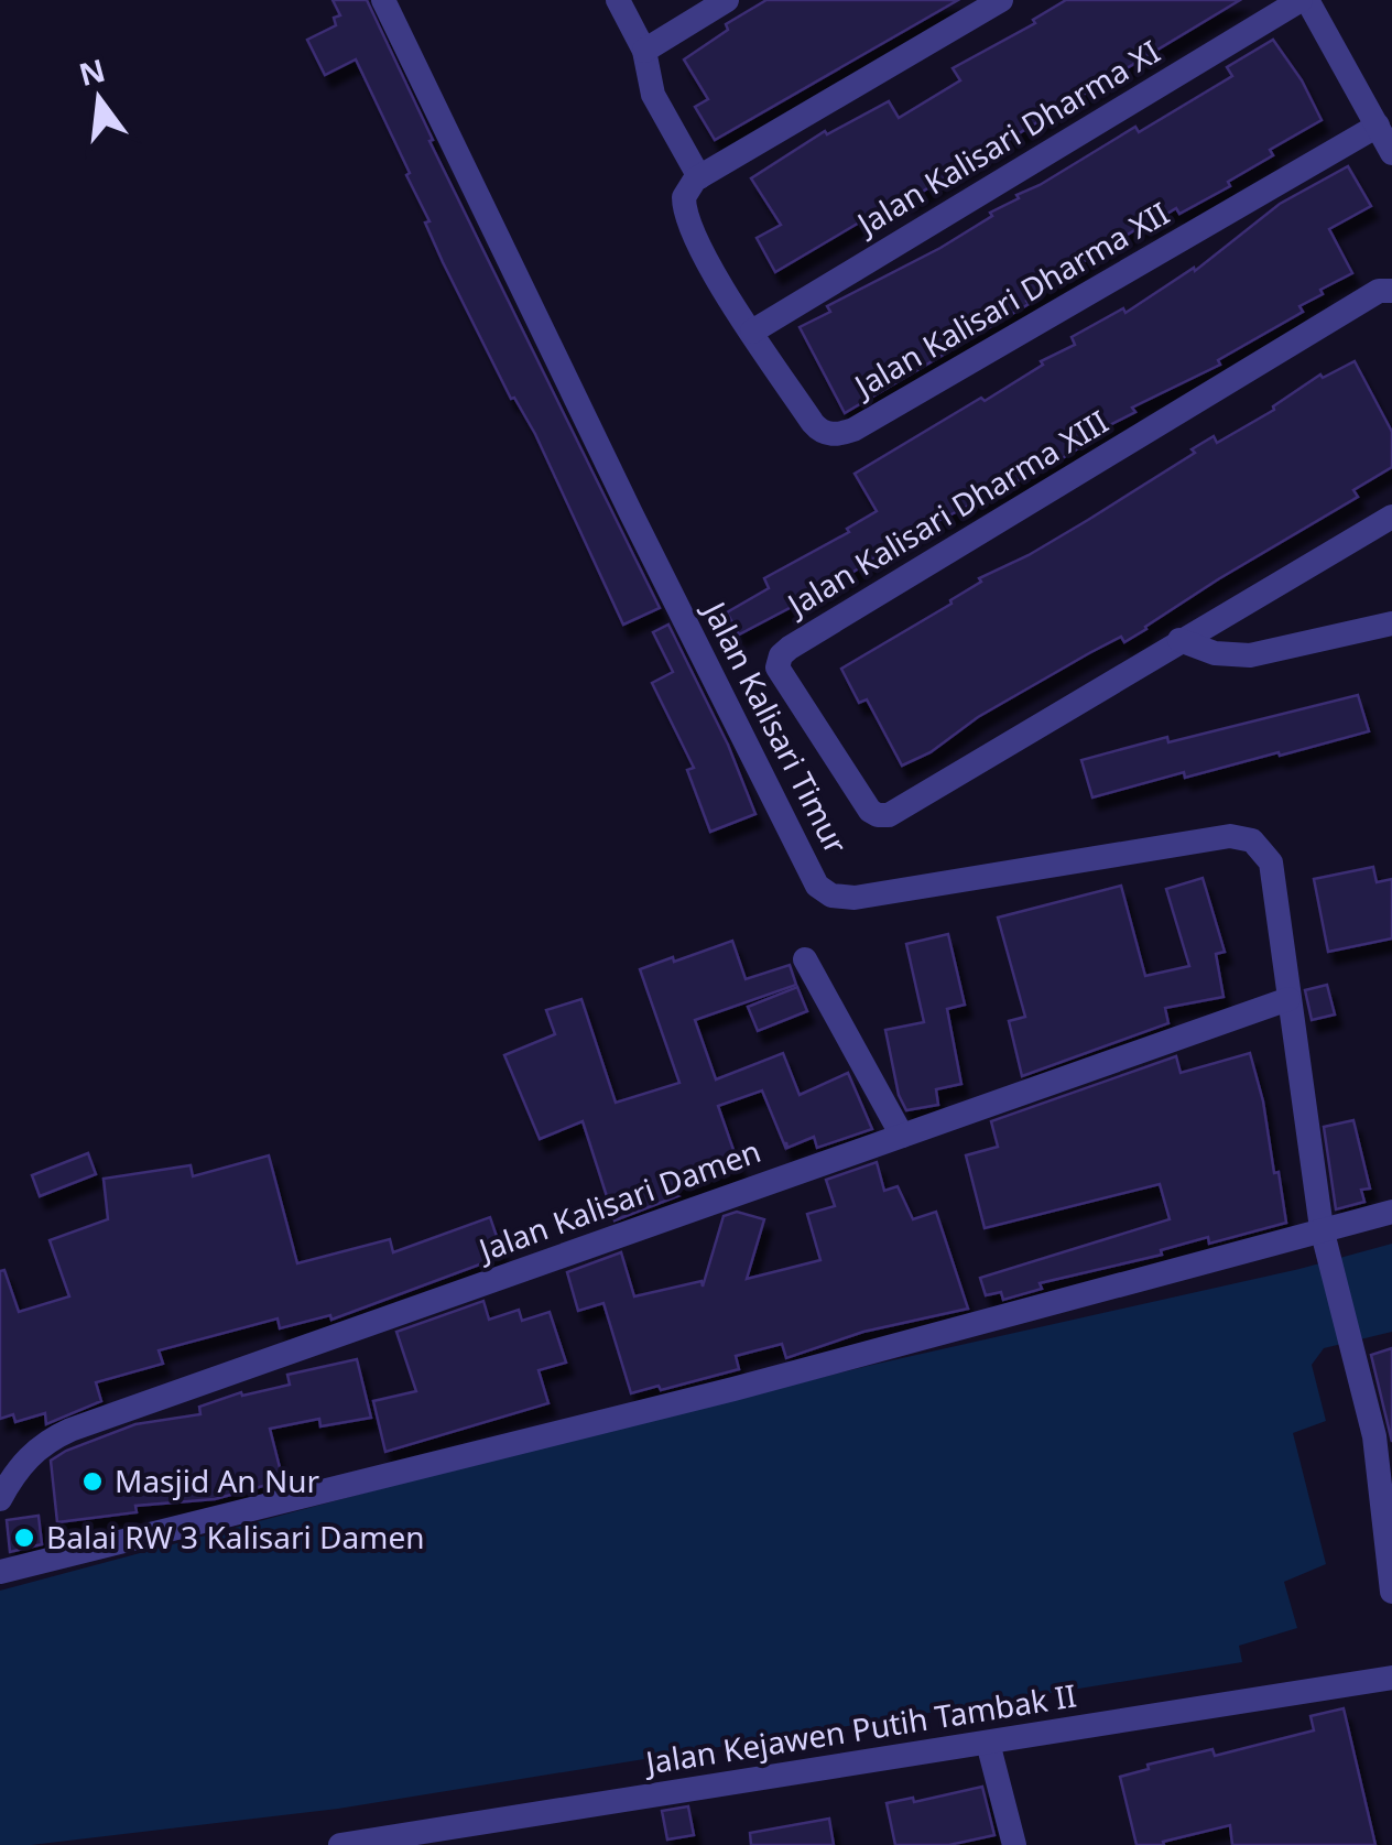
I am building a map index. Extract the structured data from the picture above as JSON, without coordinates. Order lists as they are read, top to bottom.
{
  "streets": {
    "street": [
      "Jalan Kalisari Dharma XI",
      "Jalan Kalisari Dharma XII",
      "Jalan Kalisari Dharma XIII",
      "Jalan Kalisari Timur",
      "Jalan Kalisari Damen",
      "Jalan Kejawen Putih Tambak II"
    ]
  },
  "crossings": [
    ["Jalan Kalisari Dharma XI", "Jalan Kalisari Dharma XII"],
    ["Jalan Kalisari Timur", "Jalan Kalisari Damen"]
  ],
  "places": ["Masjid An Nur", "Balai RW 3 Kalisari Damen"],
  "north": "top"
}
